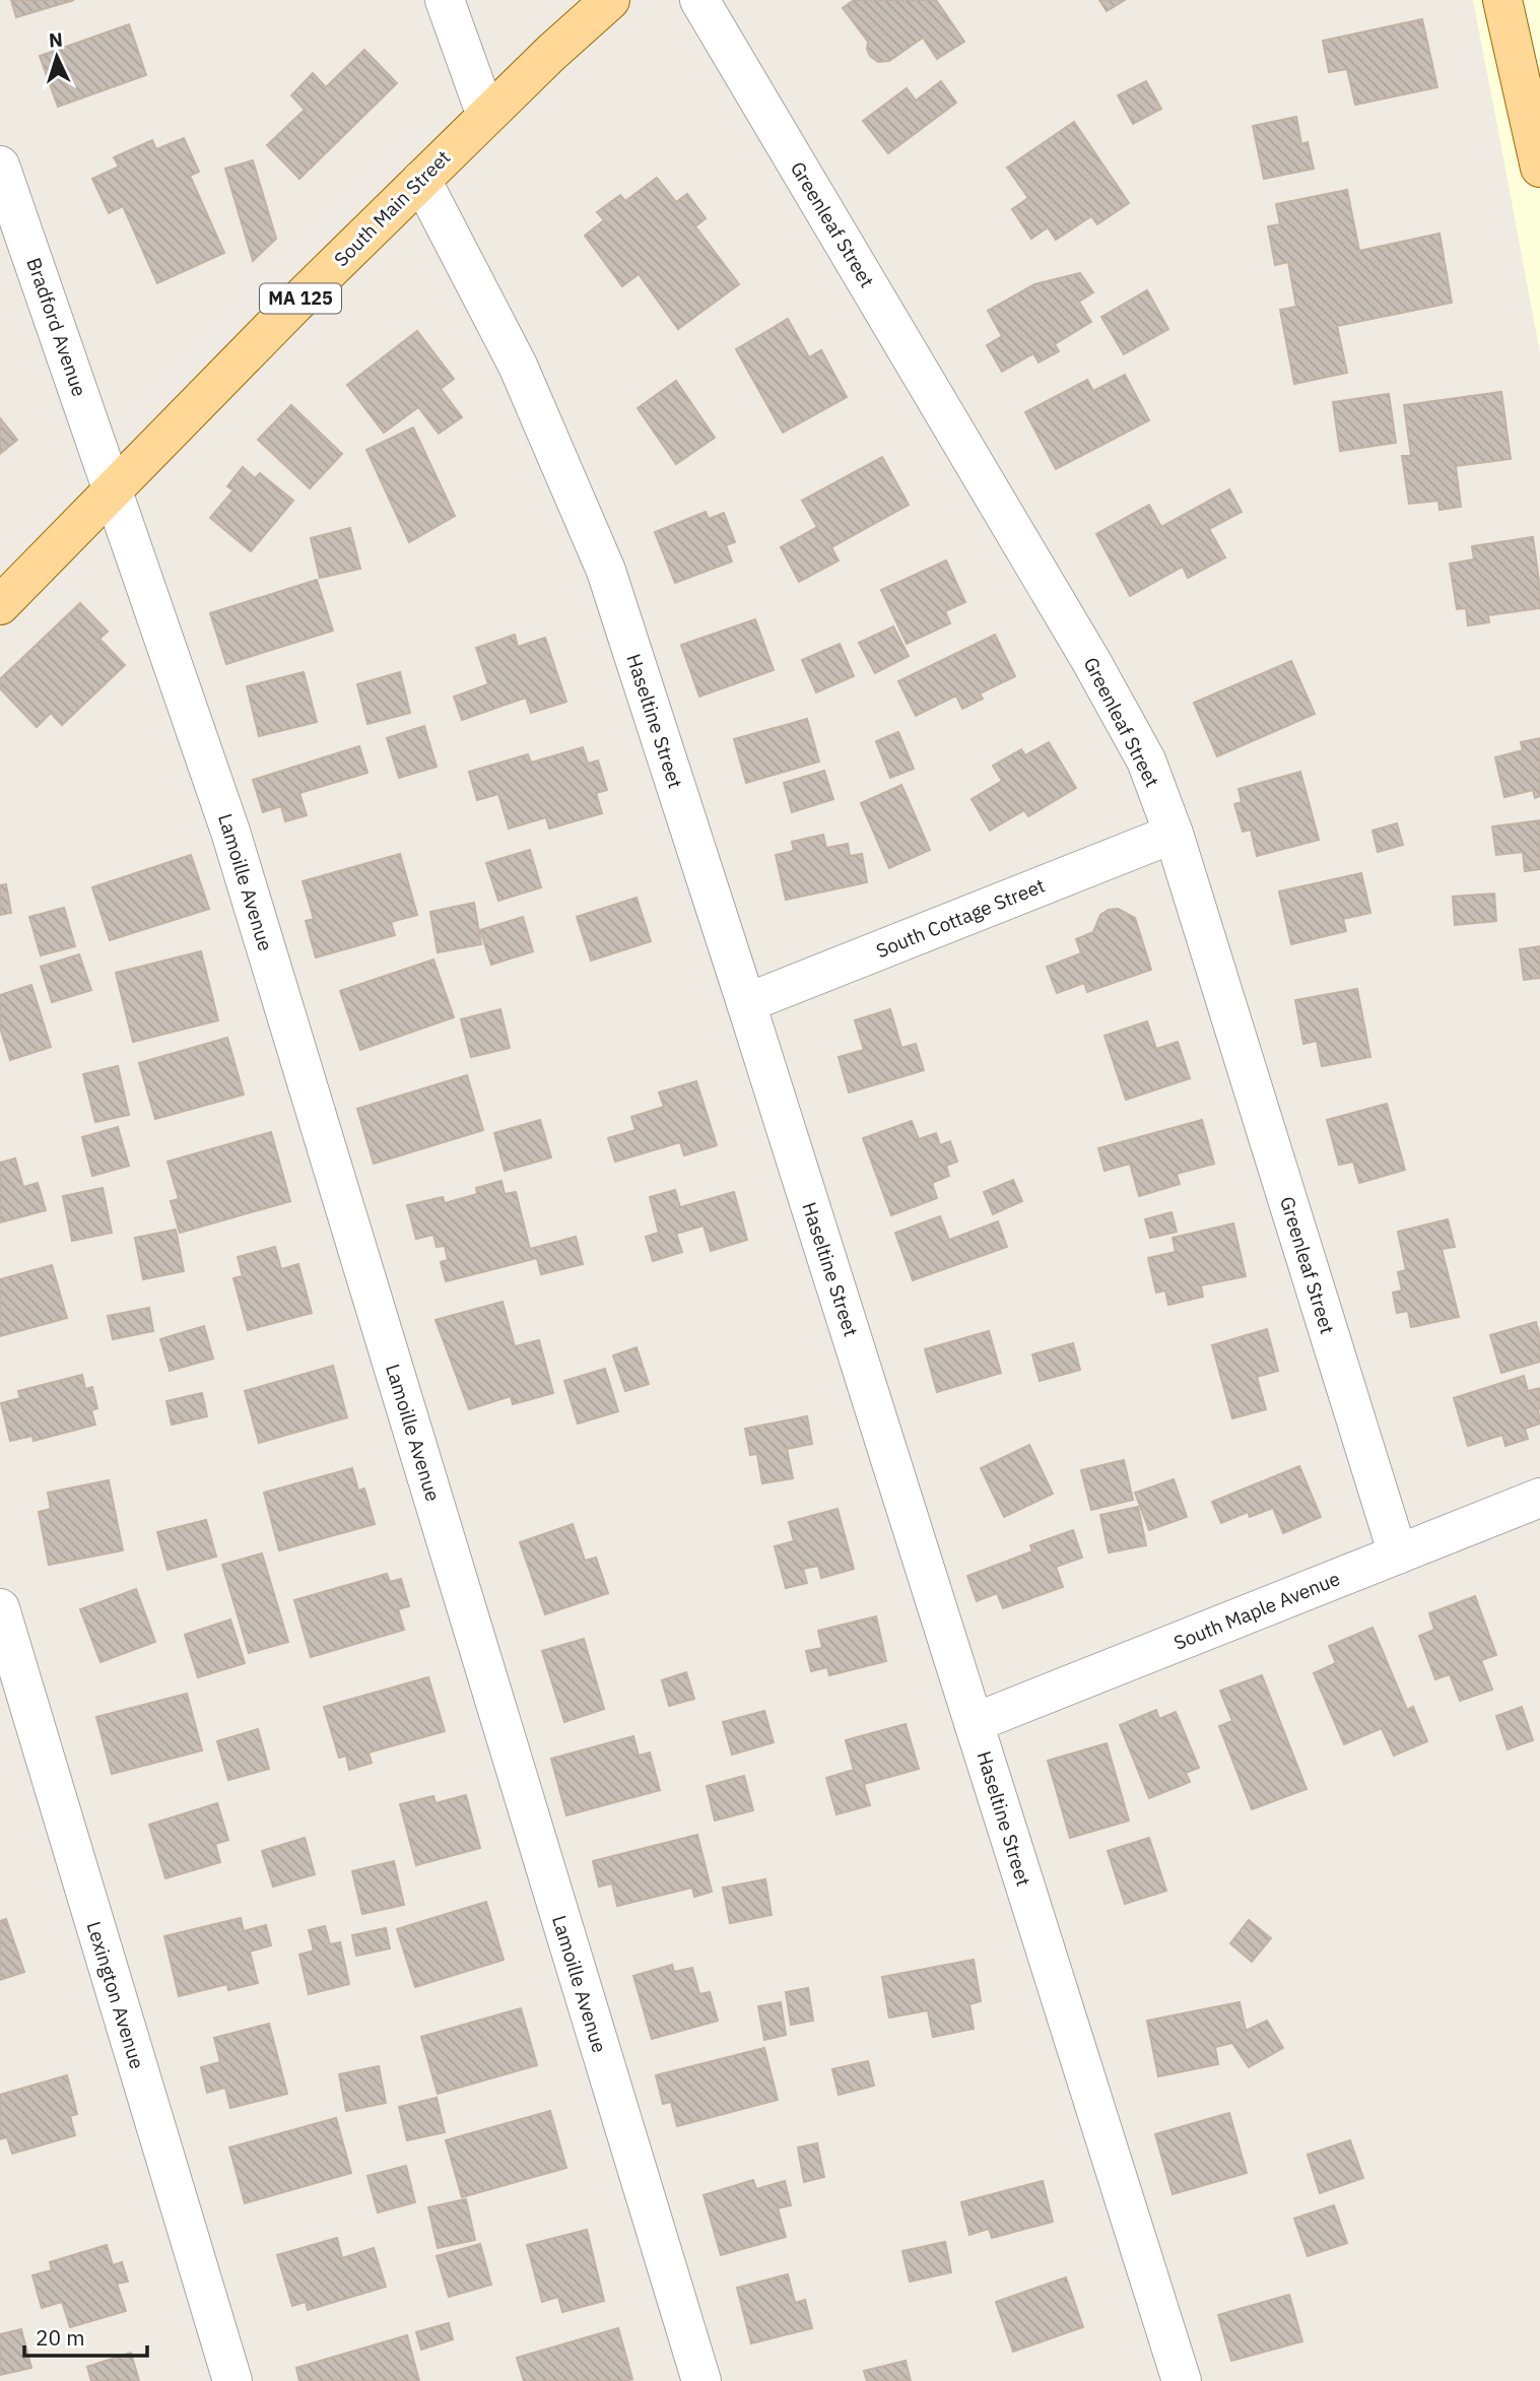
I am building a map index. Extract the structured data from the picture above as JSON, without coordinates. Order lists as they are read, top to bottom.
{
  "streets": {
    "main road": ["South Main Street", "MA 125"],
    "street": [
      "Greenleaf Street",
      "Bradford Avenue",
      "Haseltine Street",
      "Lamoille Avenue",
      "South Cottage Street",
      "South Maple Avenue",
      "Lexington Avenue"
    ]
  },
  "crossings": [
    ["South Main Street", "Bradford Avenue"],
    ["South Main Street", "Haseltine Street"],
    ["South Main Street", "Lamoille Avenue"],
    ["Greenleaf Street", "South Cottage Street"],
    ["Greenleaf Street", "South Maple Avenue"],
    ["Bradford Avenue", "Lamoille Avenue"],
    ["Haseltine Street", "South Cottage Street"],
    ["Haseltine Street", "South Maple Avenue"]
  ],
  "scale_bar": "20 m",
  "north": "top"
}
